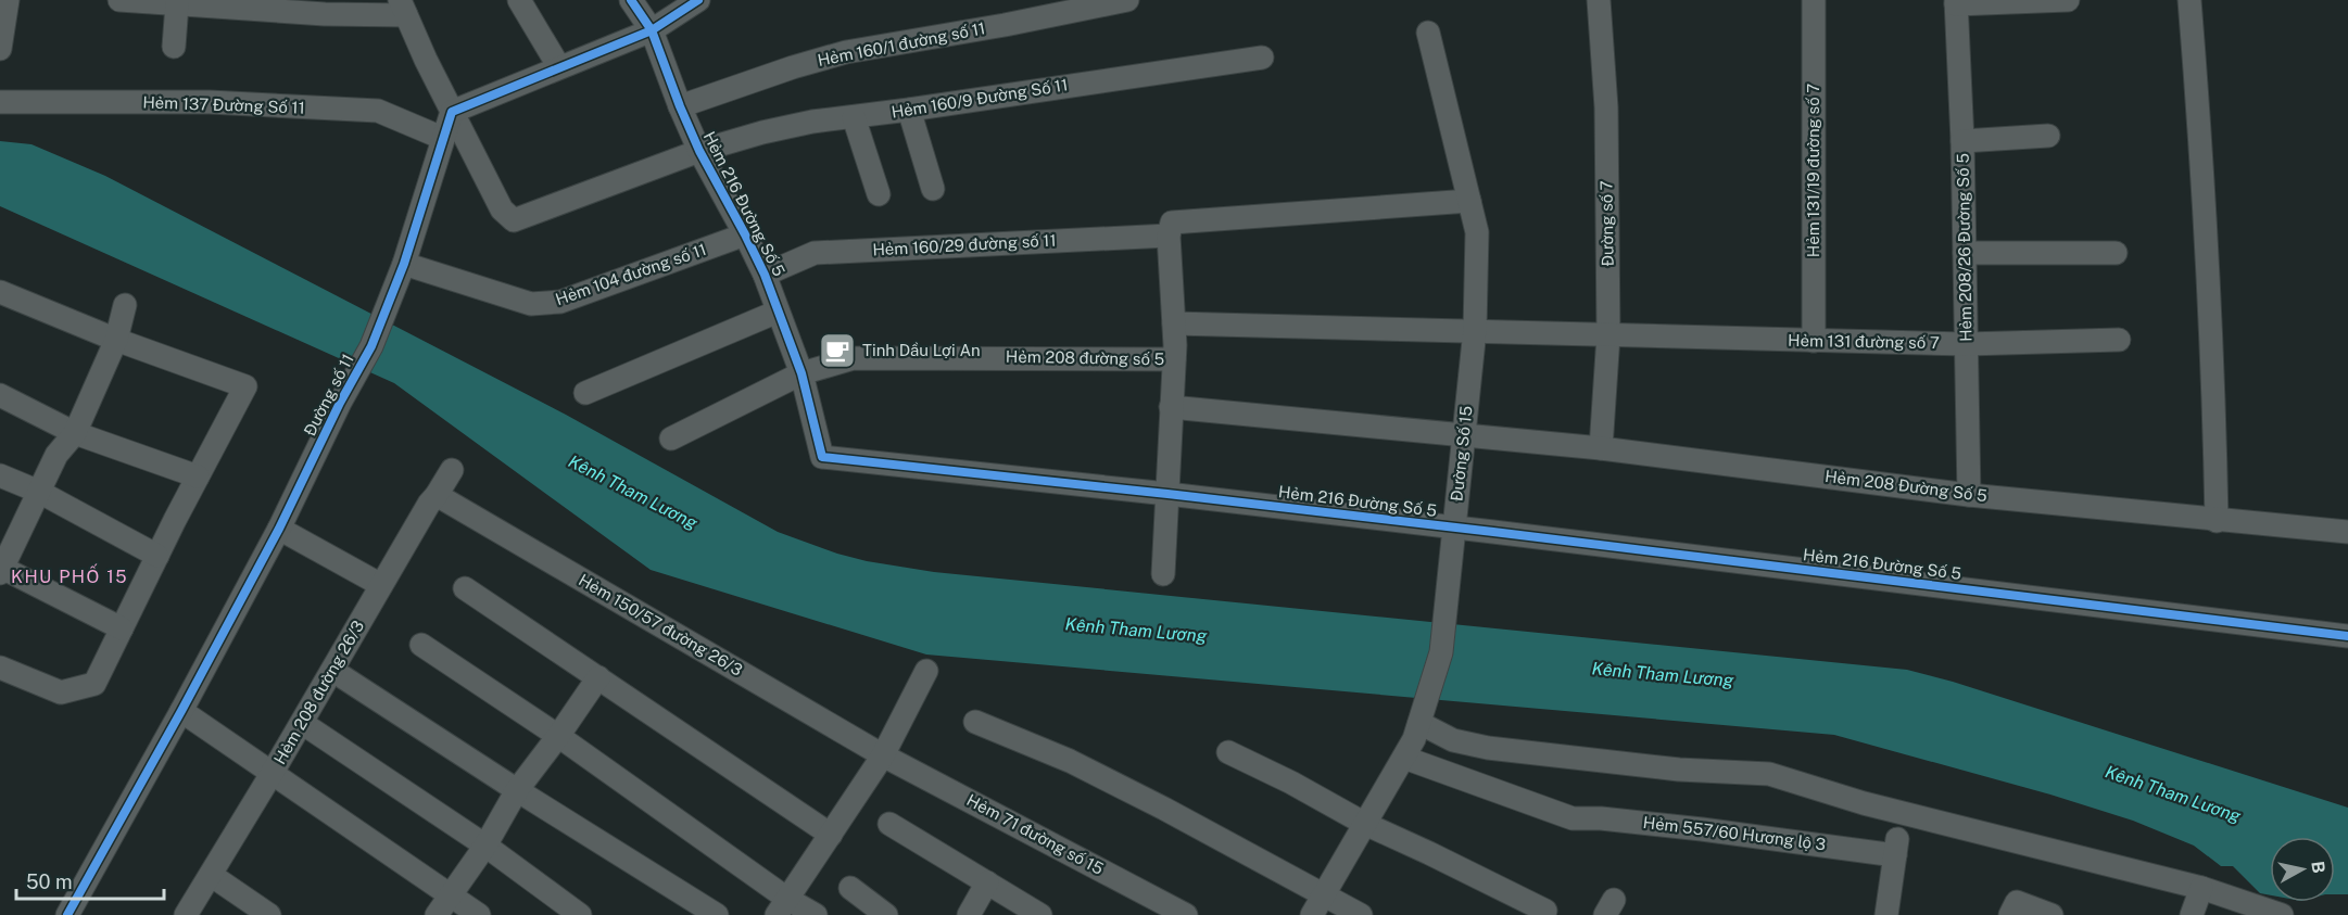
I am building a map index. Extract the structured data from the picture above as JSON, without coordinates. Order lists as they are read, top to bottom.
{
  "streets": {
    "street": [
      "Hẻm 160/1 đường số 11",
      "Hẻm 160/9 Đường Số 11",
      "Hẻm 137 Đường Số 11",
      "Hẻm 131/19 đường số 7",
      "Hẻm 216 Đường Số 5",
      "Đường số 7",
      "Hẻm 160/29 đường số 11",
      "Hẻm 208/26 Đường Số 5",
      "Hẻm 104 đường số 11",
      "Hẻm 131 đường số 7",
      "Hẻm 208 đường số 5",
      "Đường số 11",
      "Đường Số 15",
      "Hẻm 208 Đường Số 5",
      "Hẻm 150/57 đường 26/3",
      "Hẻm 208 đường 26/3",
      "Hẻm 557/60 Hương lộ 3",
      "Hẻm 71 đường số 15"
    ]
  },
  "crossings": [
    ["Hẻm 160/1 đường số 11", "Hẻm 216 Đường Số 5"],
    ["Hẻm 160/9 Đường Số 11", "Hẻm 216 Đường Số 5"],
    ["Hẻm 160/9 Đường Số 11", "Đường số 11"],
    ["Hẻm 137 Đường Số 11", "Đường số 11"],
    ["Hẻm 131/19 đường số 7", "Hẻm 131 đường số 7"],
    ["Hẻm 216 Đường Số 5", "Hẻm 160/29 đường số 11"],
    ["Hẻm 216 Đường Số 5", "Hẻm 104 đường số 11"],
    ["Hẻm 216 Đường Số 5", "Hẻm 208 đường số 5"],
    ["Hẻm 216 Đường Số 5", "Đường Số 15"],
    ["Hẻm 216 Đường Số 5", "Hẻm 208 Đường Số 5"],
    ["Đường số 7", "Hẻm 131 đường số 7"],
    ["Đường số 7", "Hẻm 208 Đường Số 5"],
    ["Hẻm 160/29 đường số 11", "Đường Số 15"],
    ["Hẻm 160/29 đường số 11", "Hẻm 208 Đường Số 5"],
    ["Hẻm 208/26 Đường Số 5", "Hẻm 131 đường số 7"],
    ["Hẻm 208/26 Đường Số 5", "Hẻm 208 Đường Số 5"],
    ["Hẻm 104 đường số 11", "Đường số 11"],
    ["Hẻm 131 đường số 7", "Đường Số 15"],
    ["Hẻm 131 đường số 7", "Hẻm 208 Đường Số 5"],
    ["Hẻm 208 đường số 5", "Hẻm 208 Đường Số 5"],
    ["Đường Số 15", "Hẻm 208 Đường Số 5"],
    ["Hẻm 150/57 đường 26/3", "Hẻm 208 đường 26/3"],
    ["Hẻm 150/57 đường 26/3", "Hẻm 71 đường số 15"]
  ],
  "districts": ["KHU PHỐ 15"],
  "water": ["Kênh Tham Lương"],
  "places": {
    "cafe": ["Tinh Dầu Lợi An"]
  },
  "scale_bar": "50 m",
  "north": "right"
}
